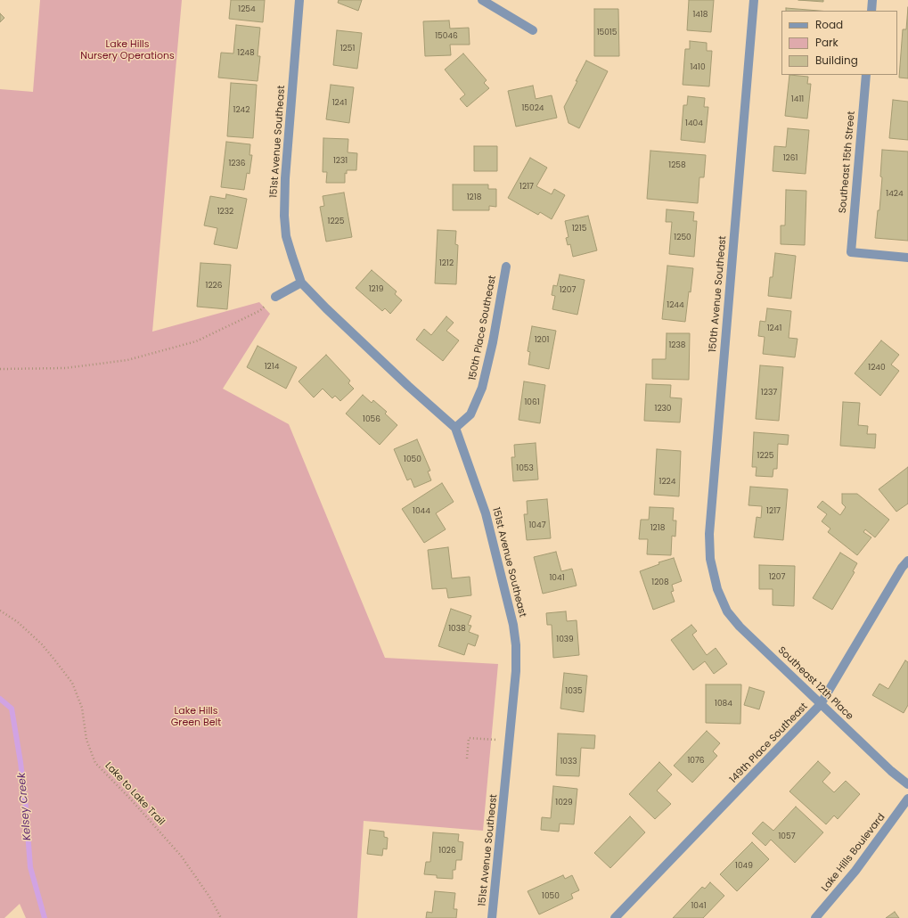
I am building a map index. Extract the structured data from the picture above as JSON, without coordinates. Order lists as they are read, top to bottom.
{
  "streets": {
    "street": [
      "151st Avenue Southeast",
      "Southeast 15th Street",
      "150th Avenue Southeast",
      "150th Place Southeast",
      "Southeast 12th Place",
      "149th Place Southeast",
      "Lake Hills Boulevard"
    ],
    "path": ["Lake to Lake Trail"]
  },
  "crossings": [
    ["151st Avenue Southeast", "150th Place Southeast"],
    ["150th Avenue Southeast", "Southeast 12th Place"],
    ["Southeast 12th Place", "149th Place Southeast"]
  ],
  "water": ["Kelsey Creek"],
  "parks": ["Lake Hills Nursery Operations", "Lake Hills Green Belt"],
  "house_numbers": [
    "1254",
    "1418",
    "15015",
    "15046",
    "1251",
    "1248",
    "1410",
    "1411",
    "1241",
    "15024",
    "1242",
    "1404",
    "1261",
    "1231",
    "1236",
    "1258",
    "1217",
    "1424",
    "1218",
    "1232",
    "1225",
    "1215",
    "1250",
    "1212",
    "1226",
    "1219",
    "1207",
    "1244",
    "1241",
    "1201",
    "1238",
    "1214",
    "1240",
    "1237",
    "1061",
    "1230",
    "1056",
    "1225",
    "1050",
    "1053",
    "1224",
    "1044",
    "1217",
    "1047",
    "1218",
    "1207",
    "1041",
    "1208",
    "1038",
    "1039",
    "1035",
    "1084",
    "1076",
    "1033",
    "1029",
    "1057",
    "1026",
    "1049",
    "1050",
    "1041"
  ],
  "legend": ["Road", "Park", "Building"]
}
